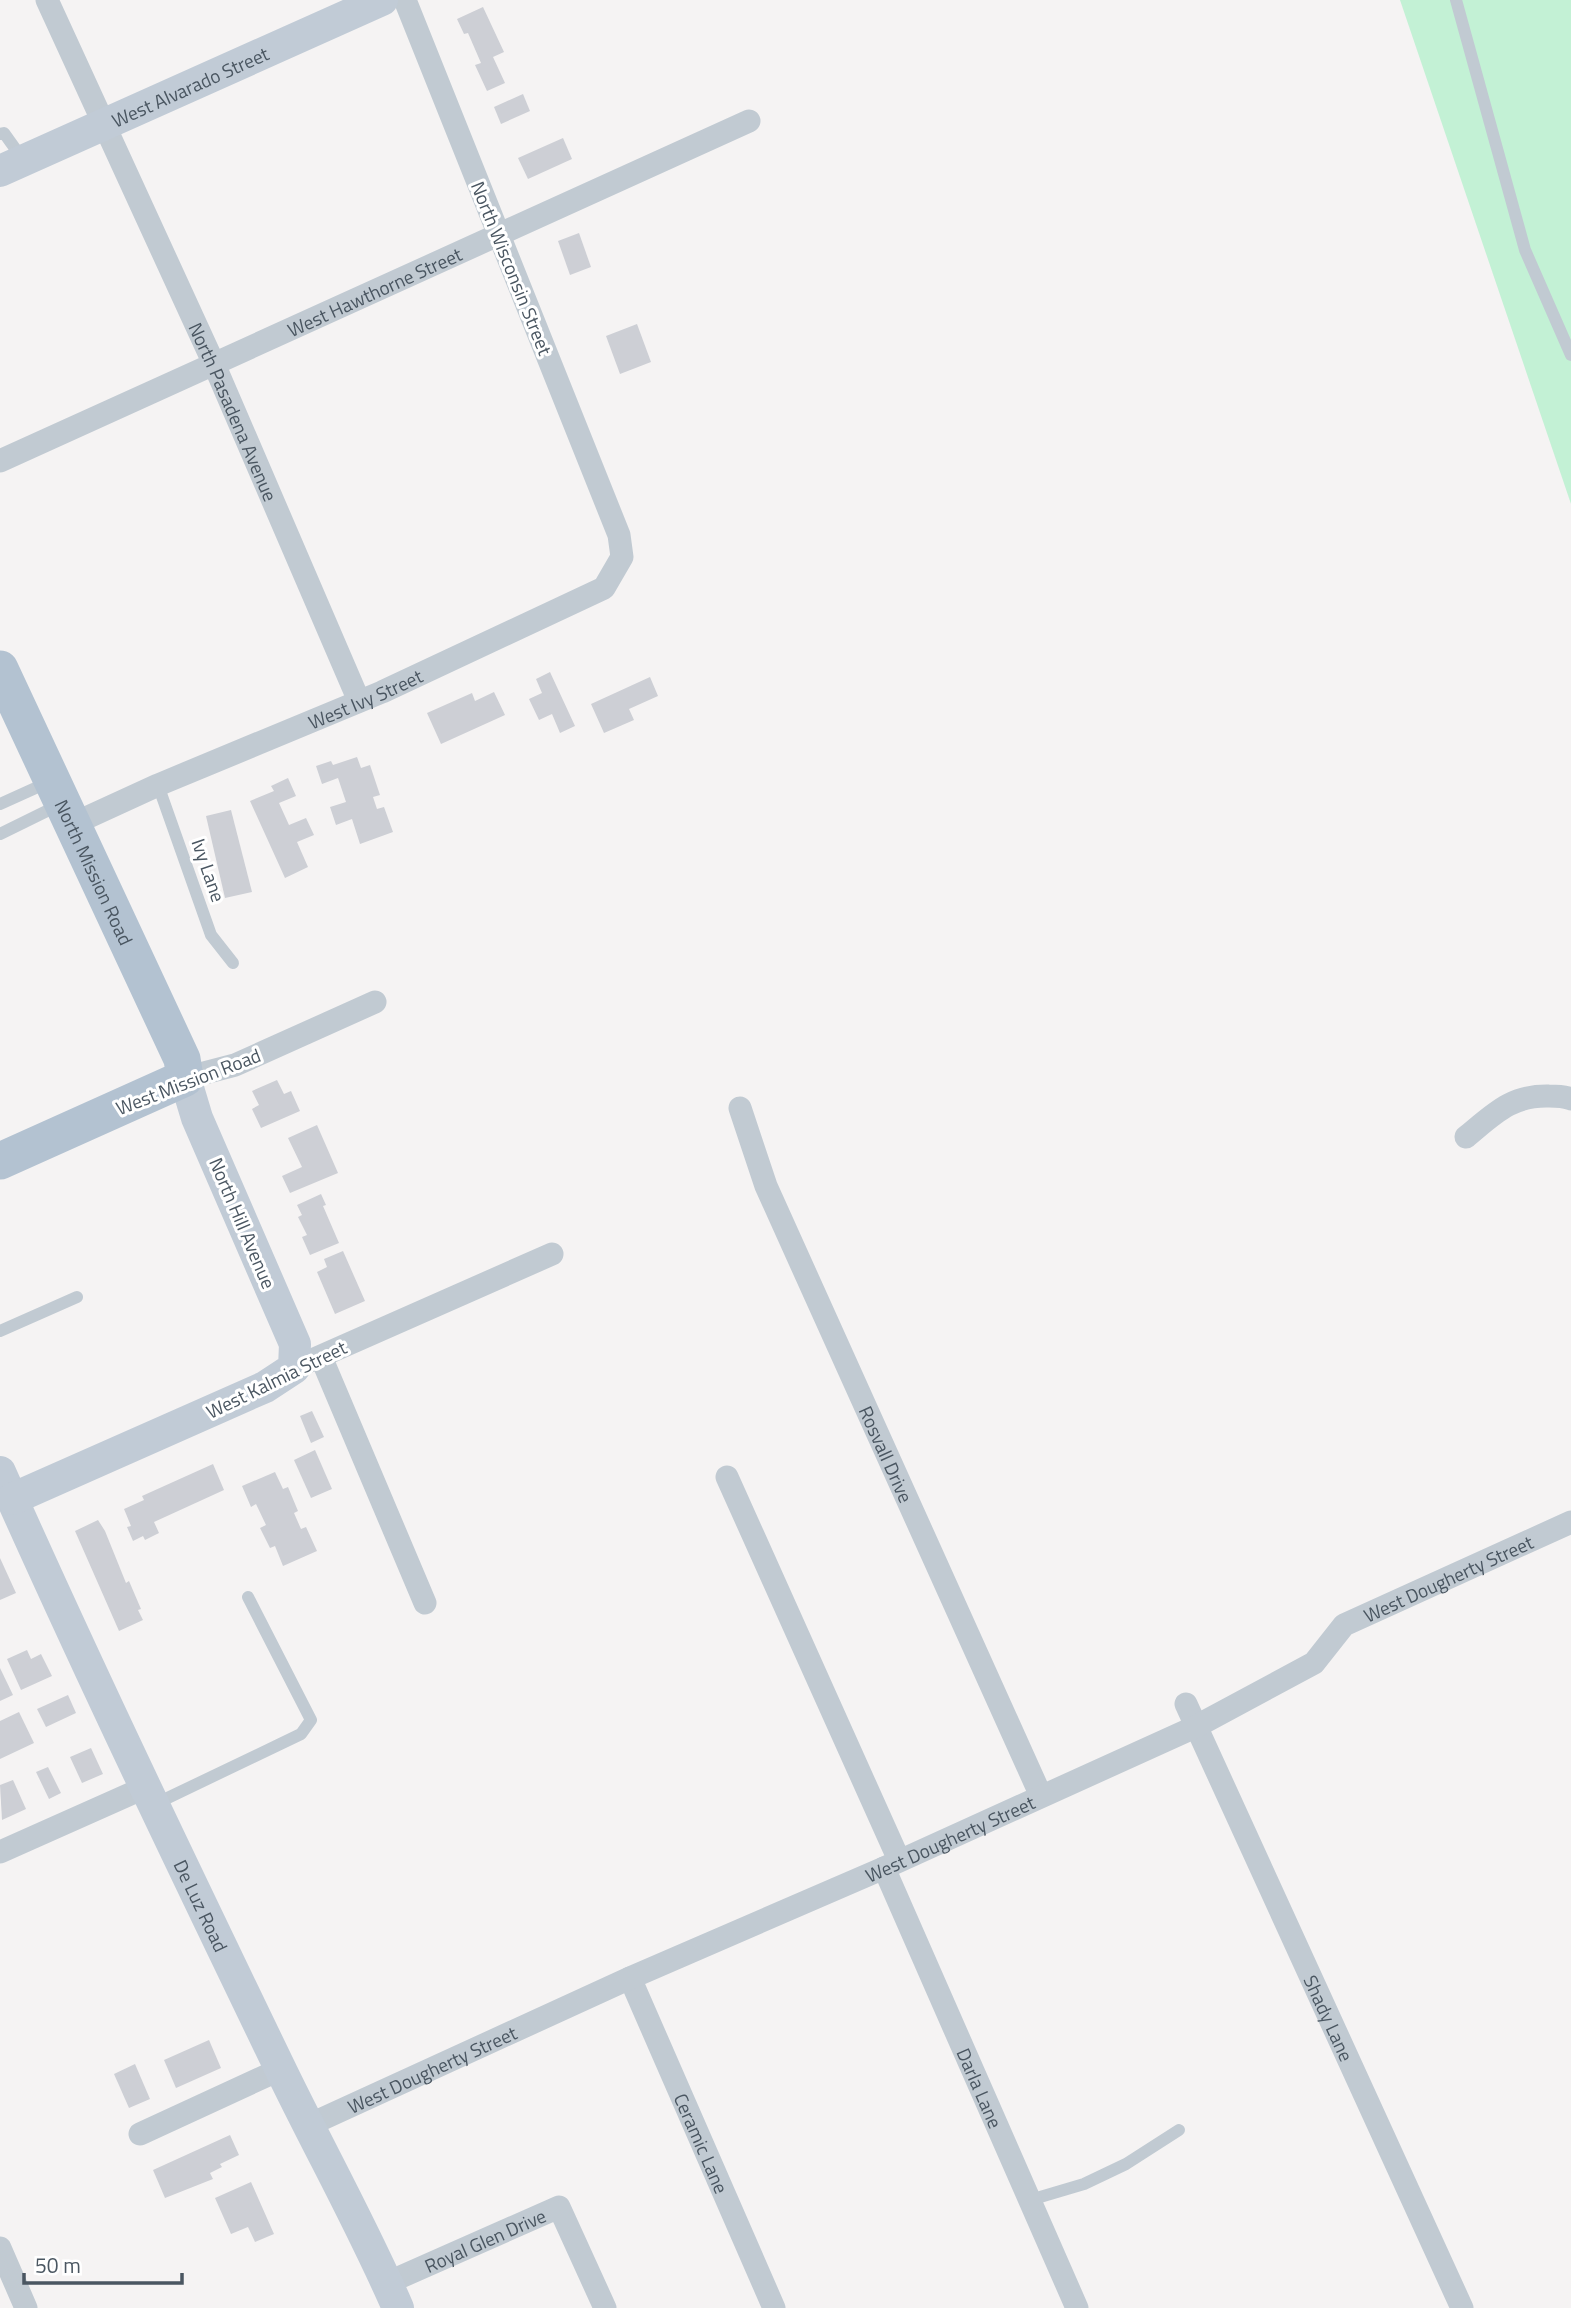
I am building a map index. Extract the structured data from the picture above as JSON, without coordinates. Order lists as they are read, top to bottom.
{
  "streets": {
    "main road": ["North Mission Road", "West Mission Road"],
    "street": [
      "West Alvarado Street",
      "North Wisconsin Street",
      "West Hawthorne Street",
      "North Pasadena Avenue",
      "West Ivy Street",
      "North Hill Avenue",
      "West Kalmia Street",
      "Rosvall Drive",
      "West Dougherty Street",
      "De Luz Road",
      "Shady Lane",
      "Darla Lane",
      "Ceramic Lane",
      "Royal Glen Drive"
    ],
    "lane": ["Ivy Lane"]
  },
  "crossings": [
    ["West Alvarado Street", "North Pasadena Avenue"],
    ["North Wisconsin Street", "West Hawthorne Street"],
    ["North Wisconsin Street", "West Ivy Street"],
    ["West Hawthorne Street", "North Pasadena Avenue"],
    ["North Pasadena Avenue", "West Ivy Street"],
    ["West Ivy Street", "Ivy Lane"],
    ["West Ivy Street", "North Mission Road"],
    ["North Mission Road", "West Mission Road"],
    ["North Mission Road", "North Hill Avenue"],
    ["West Mission Road", "North Hill Avenue"],
    ["North Hill Avenue", "West Kalmia Street"],
    ["West Kalmia Street", "De Luz Road"],
    ["Rosvall Drive", "West Dougherty Street"],
    ["West Dougherty Street", "De Luz Road"],
    ["West Dougherty Street", "Shady Lane"],
    ["West Dougherty Street", "Darla Lane"],
    ["West Dougherty Street", "Ceramic Lane"],
    ["De Luz Road", "Royal Glen Drive"]
  ],
  "scale_bar": "50 m"
}
